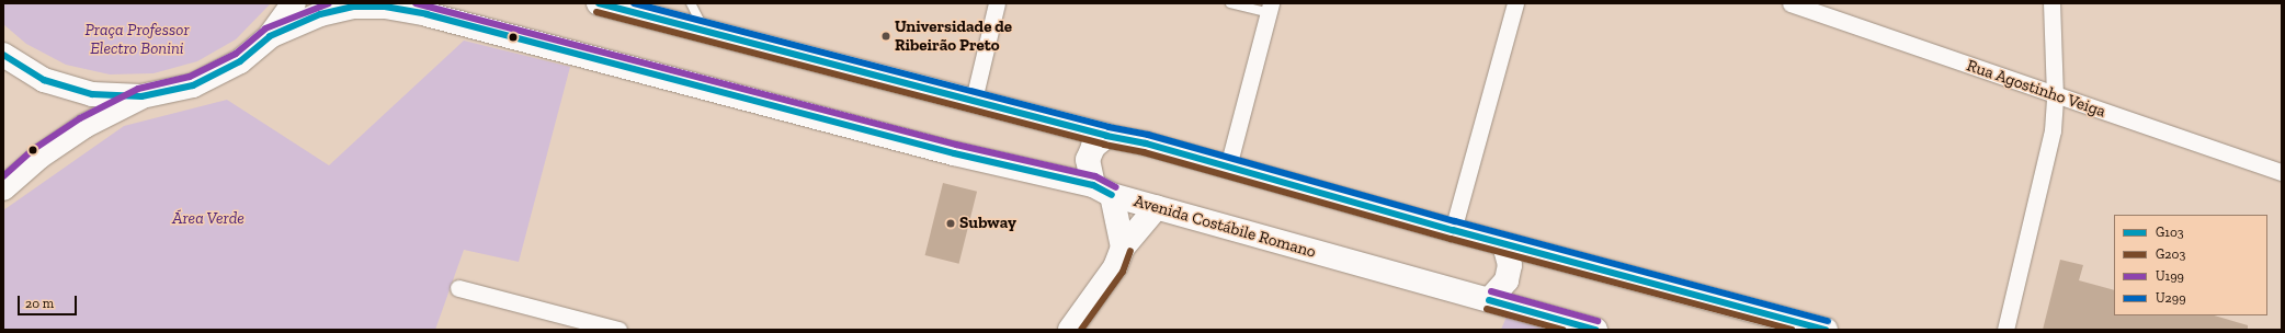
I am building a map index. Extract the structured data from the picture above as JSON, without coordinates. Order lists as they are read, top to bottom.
{
  "streets": {
    "main road": ["Avenida Costábile Romano"],
    "street": ["Rua Agostinho Veiga"]
  },
  "parks": ["Praça Professor Electro Bonini", "Área Verde"],
  "places": ["Universidade de Ribeirão Preto", "Subway"],
  "lines": [
    "transit line G103",
    "transit line U199",
    "transit line U299",
    "transit line G203"
  ],
  "legend": [
    "G103",
    "G203",
    "U199",
    "U299"
  ],
  "scale_bar": "20 m"
}
